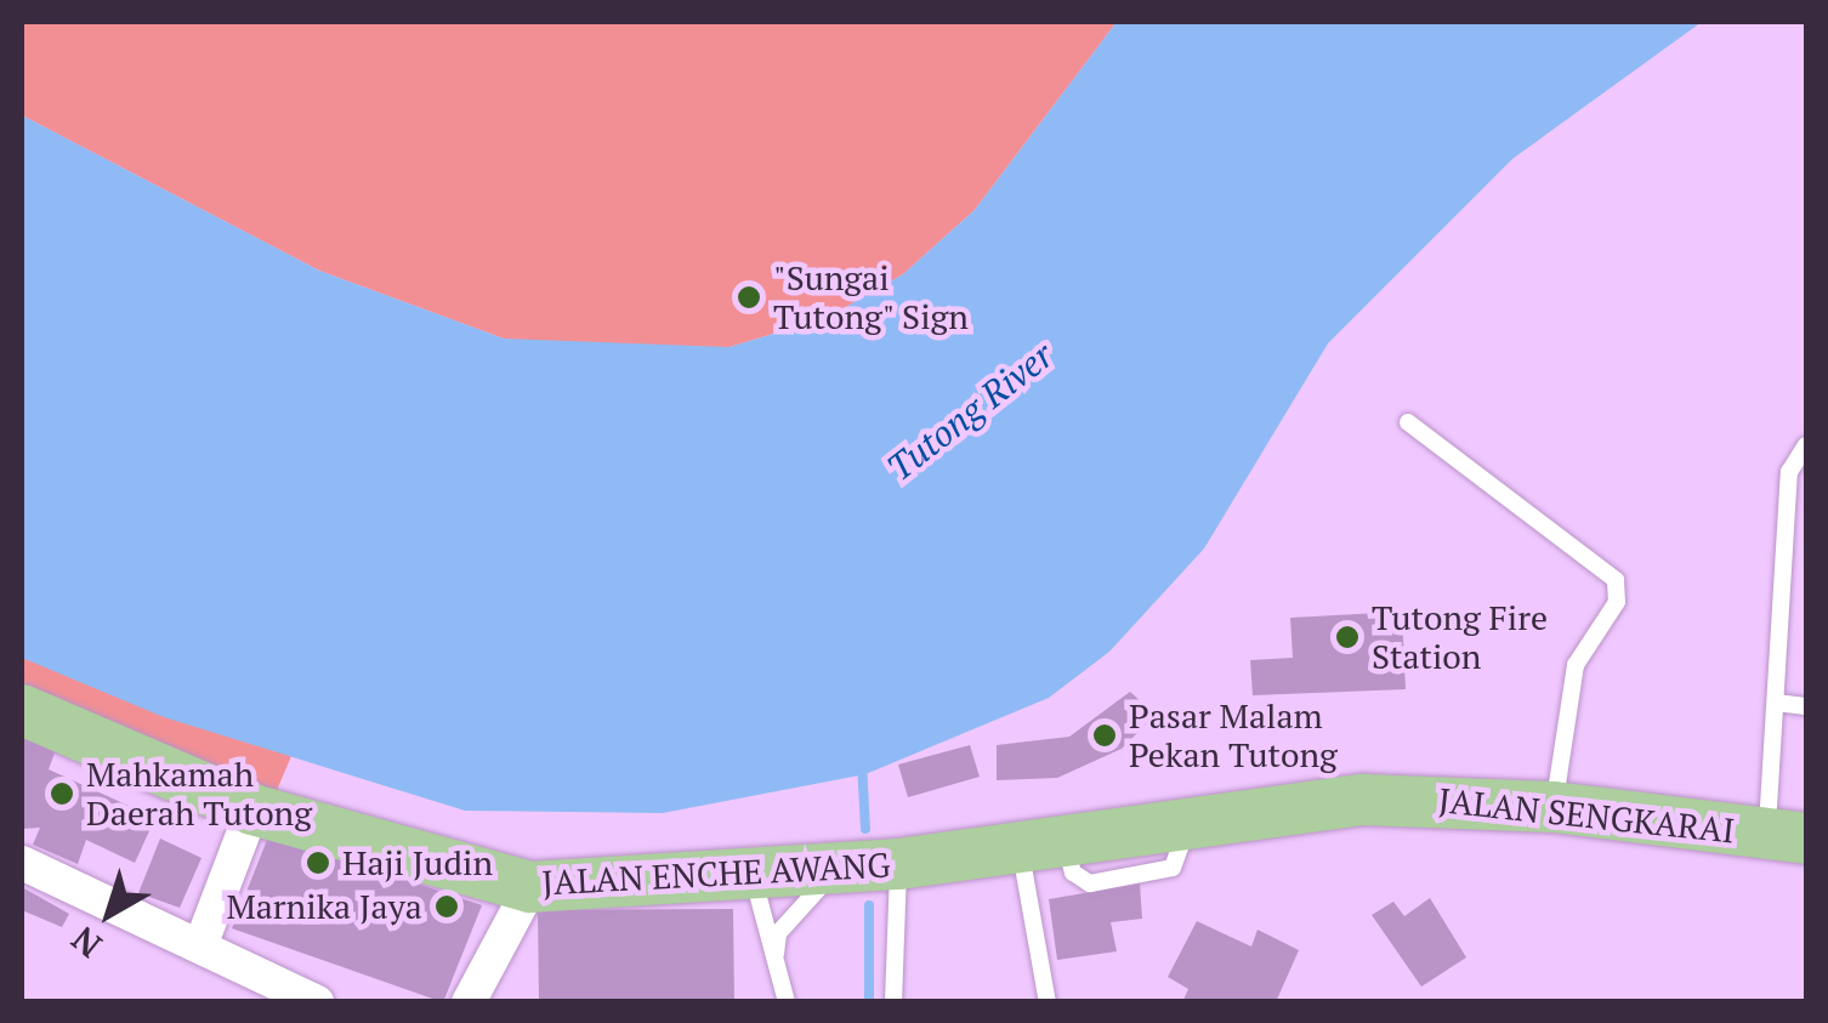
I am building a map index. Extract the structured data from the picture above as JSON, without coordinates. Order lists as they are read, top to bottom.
{
  "streets": {
    "main road": ["JALAN SENGKARAI", "JALAN ENCHE AWANG"]
  },
  "crossings": [
    ["JALAN SENGKARAI", "JALAN ENCHE AWANG"]
  ],
  "water": ["Tutong River"],
  "places": [
    "\"Sungai Tutong\" Sign",
    "Tutong Fire Station",
    "Pasar Malam Pekan Tutong",
    "Mahkamah Daerah Tutong",
    "Haji Judin",
    "Marnika Jaya"
  ],
  "north": "bottom left"
}
